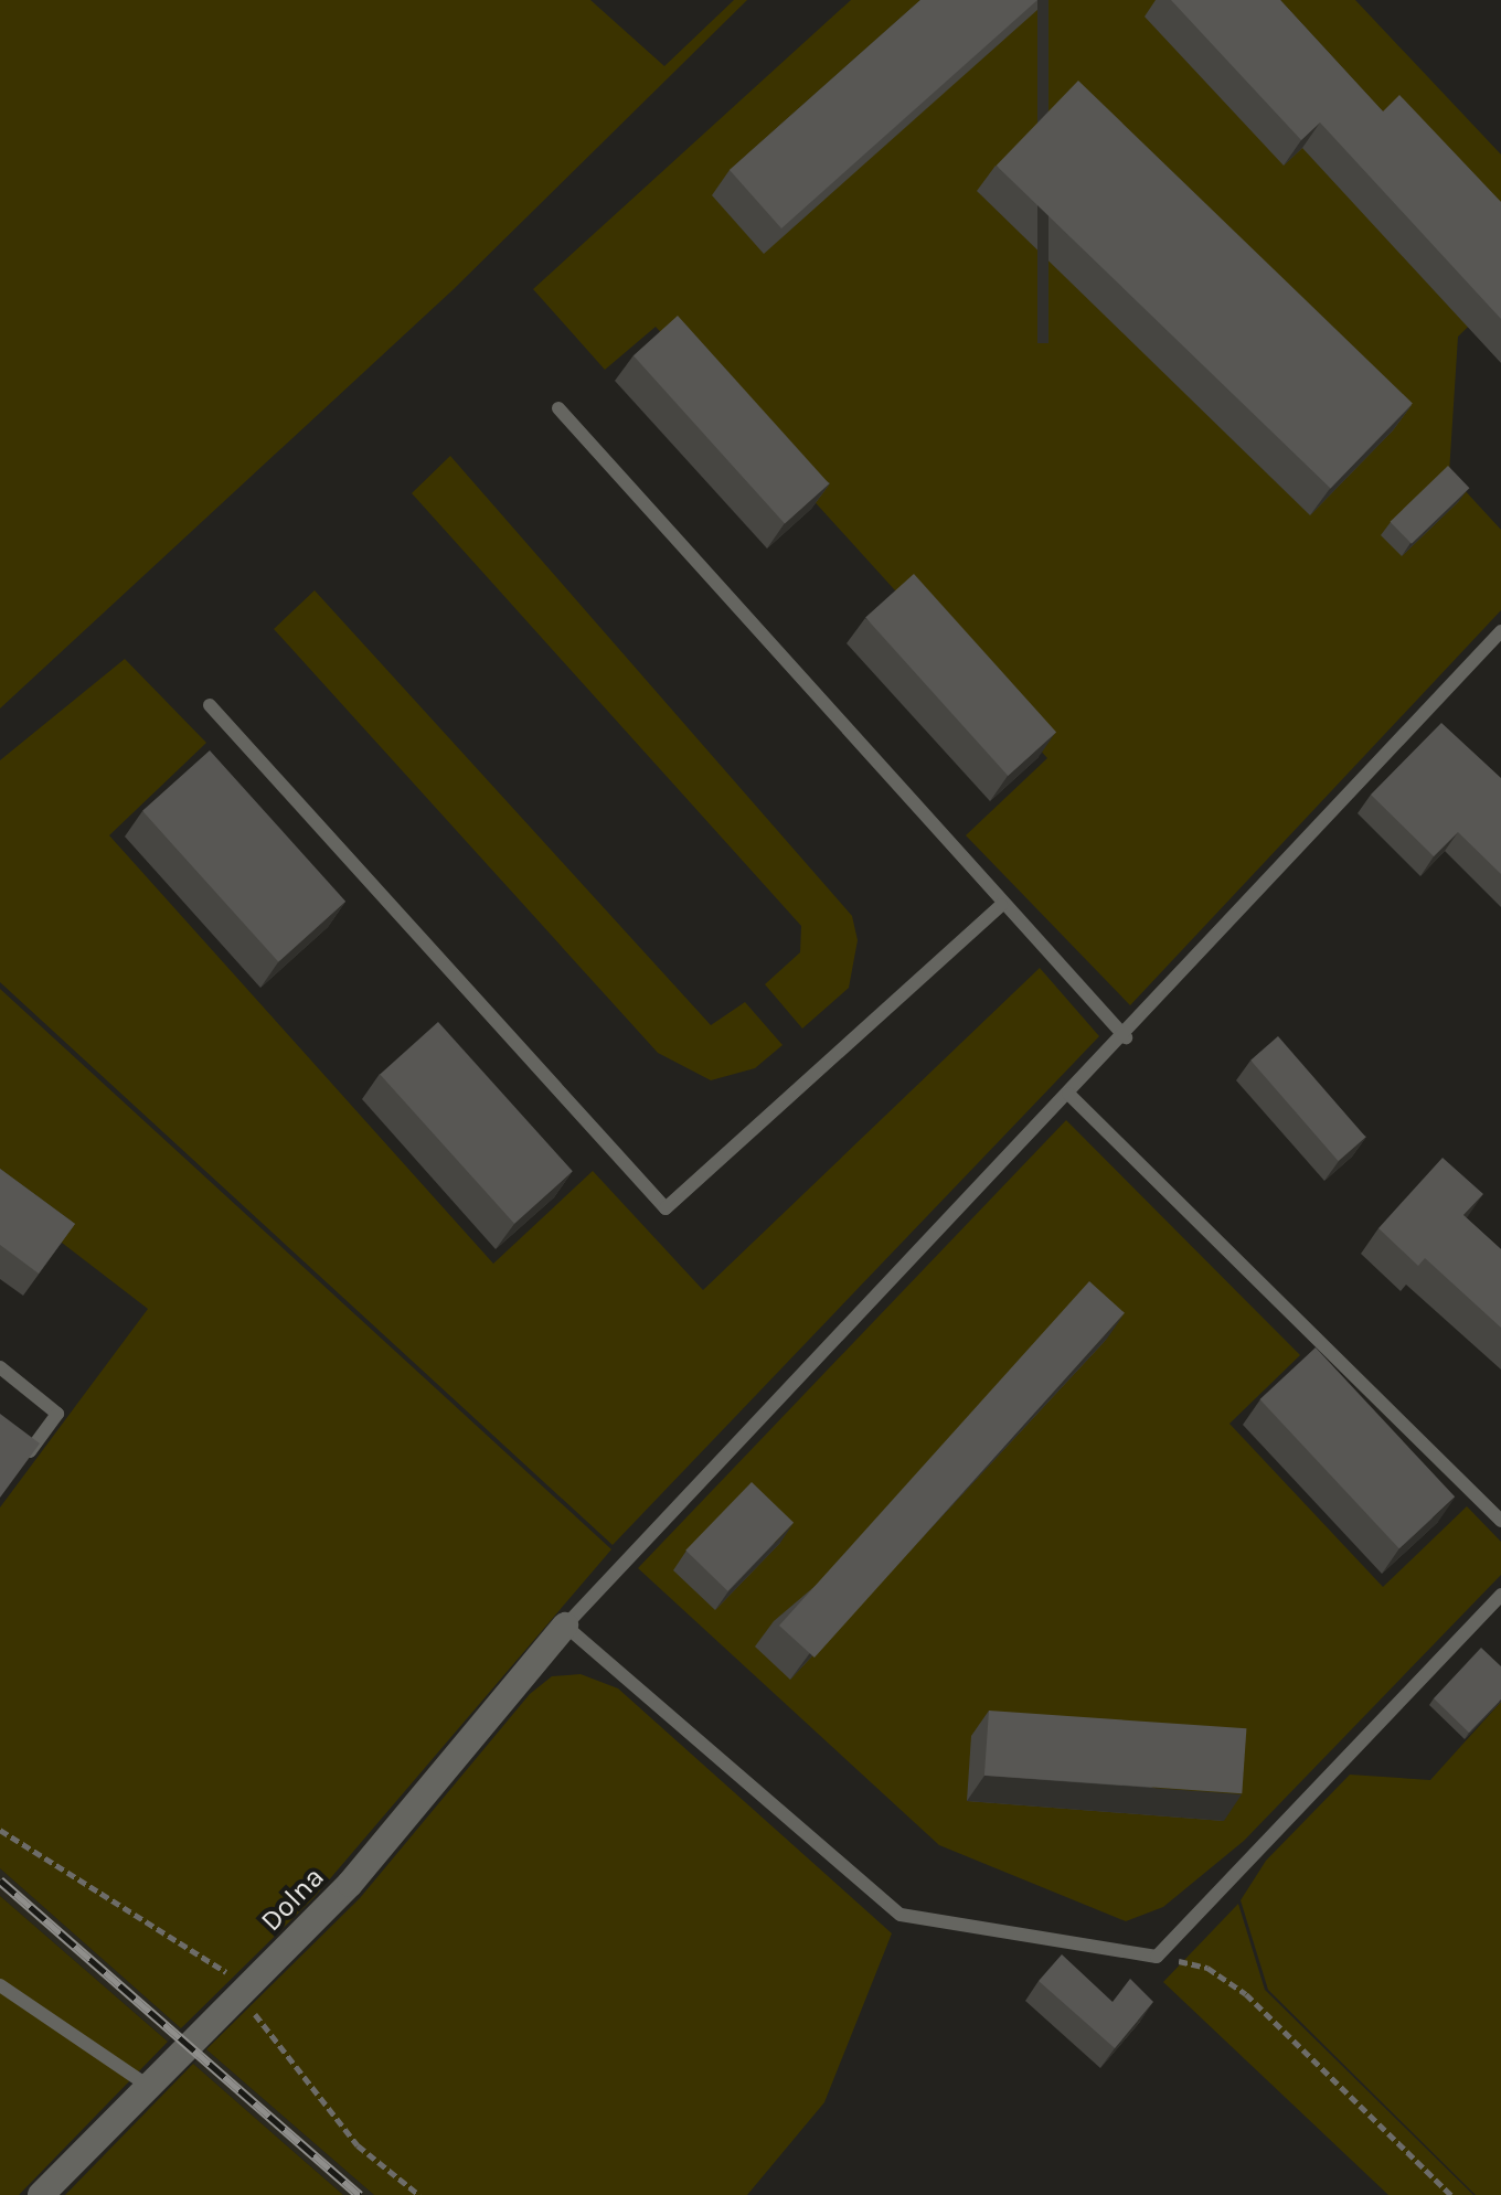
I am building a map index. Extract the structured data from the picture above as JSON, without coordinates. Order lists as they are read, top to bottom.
{
  "streets": {
    "street": ["Dolna"]
  }
}
